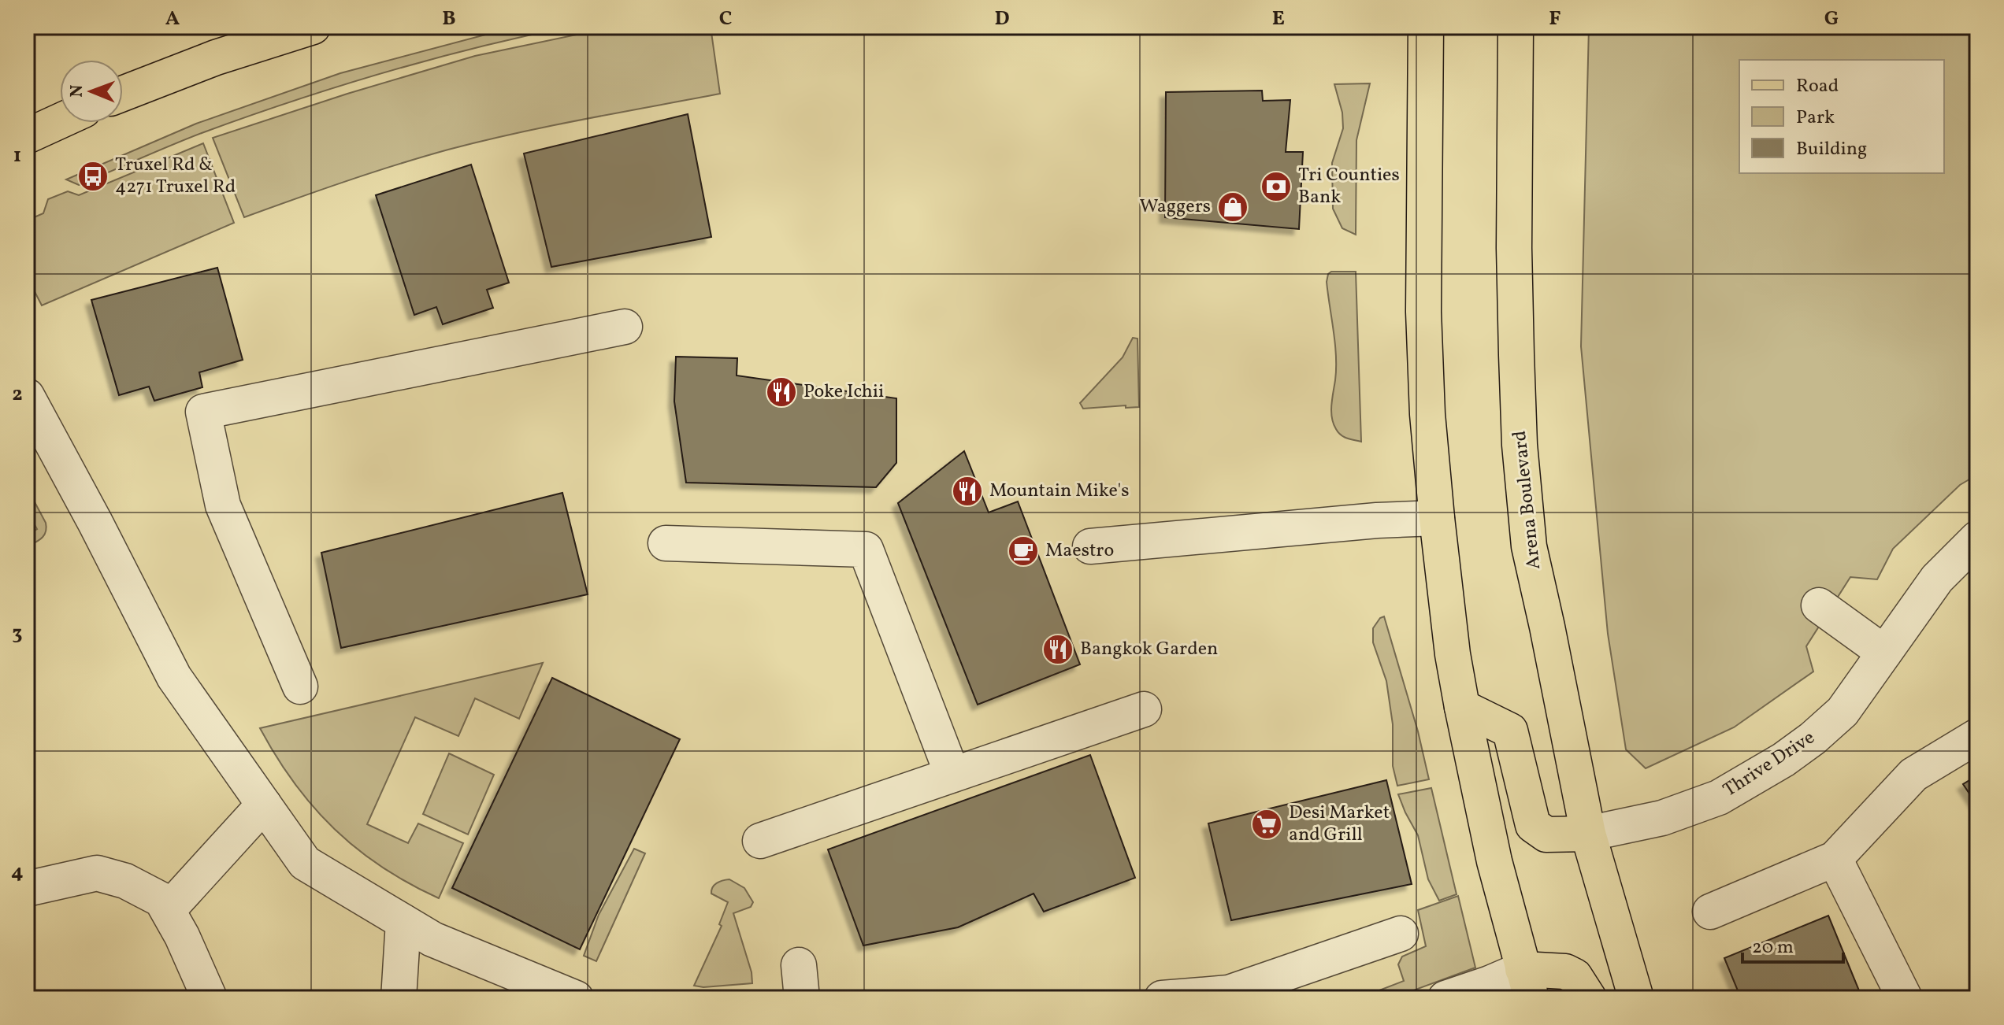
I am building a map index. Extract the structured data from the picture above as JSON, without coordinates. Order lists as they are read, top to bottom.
{
  "streets": {
    "main road": ["Arena Boulevard"],
    "street": ["Thrive Drive"]
  },
  "crossings": [
    ["Arena Boulevard", "Thrive Drive"]
  ],
  "places": {
    "bus stop": ["Truxel Rd & 4271 Truxel Rd"],
    "bank": ["Tri Counties Bank"],
    "shop": ["Waggers"],
    "restaurant": ["Poke Ichii", "Mountain Mike's", "Bangkok Garden"],
    "cafe": ["Maestro"],
    "supermarket": ["Desi Market and Grill"]
  },
  "legend": ["Road", "Park", "Building"],
  "scale_bar": "20 m",
  "north": "left",
  "grid": {
    "columns": [
      "A",
      "B",
      "C",
      "D",
      "E",
      "F",
      "G"
    ],
    "rows": [
      "1",
      "2",
      "3",
      "4"
    ]
  }
}
